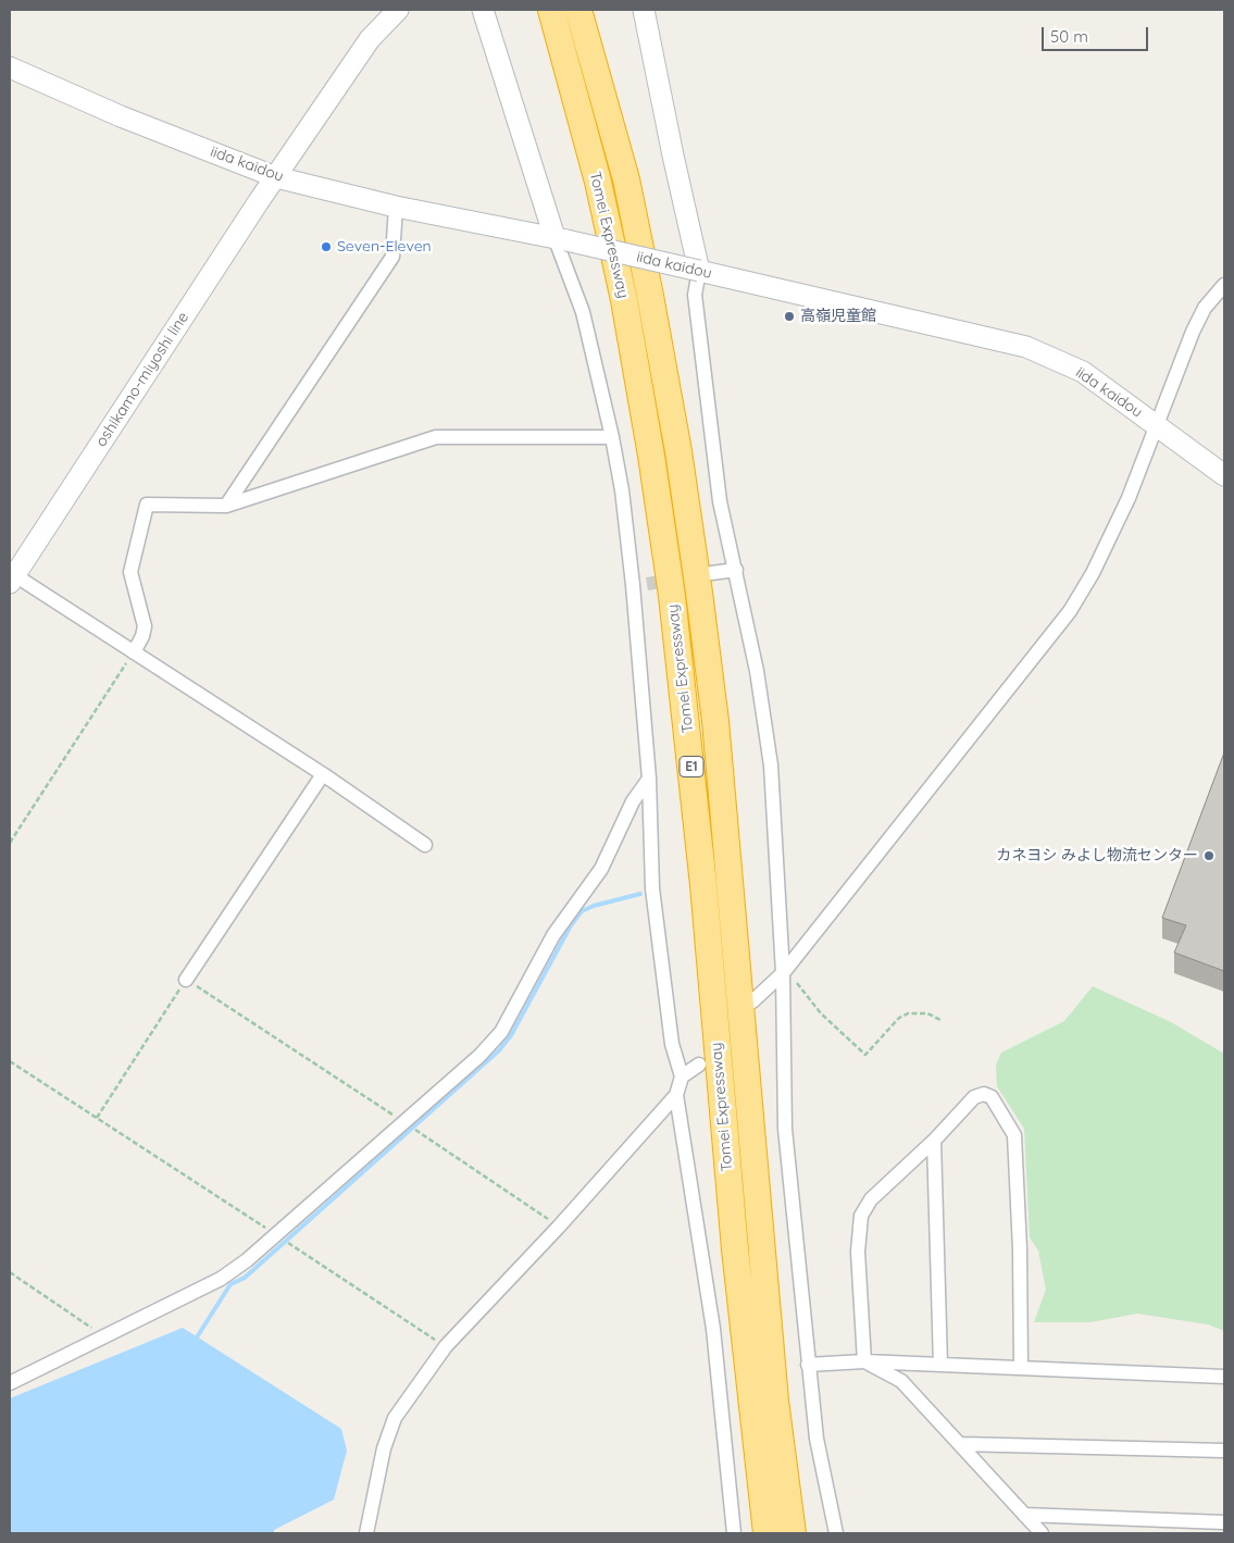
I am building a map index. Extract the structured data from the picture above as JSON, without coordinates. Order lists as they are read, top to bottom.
{
  "streets": {
    "highway": ["Tomei Expressway", "E1"],
    "main road": ["iida kaidou", "oshikamo-miyoshi line"]
  },
  "crossings": [
    ["iida kaidou", "oshikamo-miyoshi line"]
  ],
  "places": ["Seven-Eleven", "高嶺児童館", "カネヨシ みよし物流センター"],
  "scale_bar": "50 m"
}
